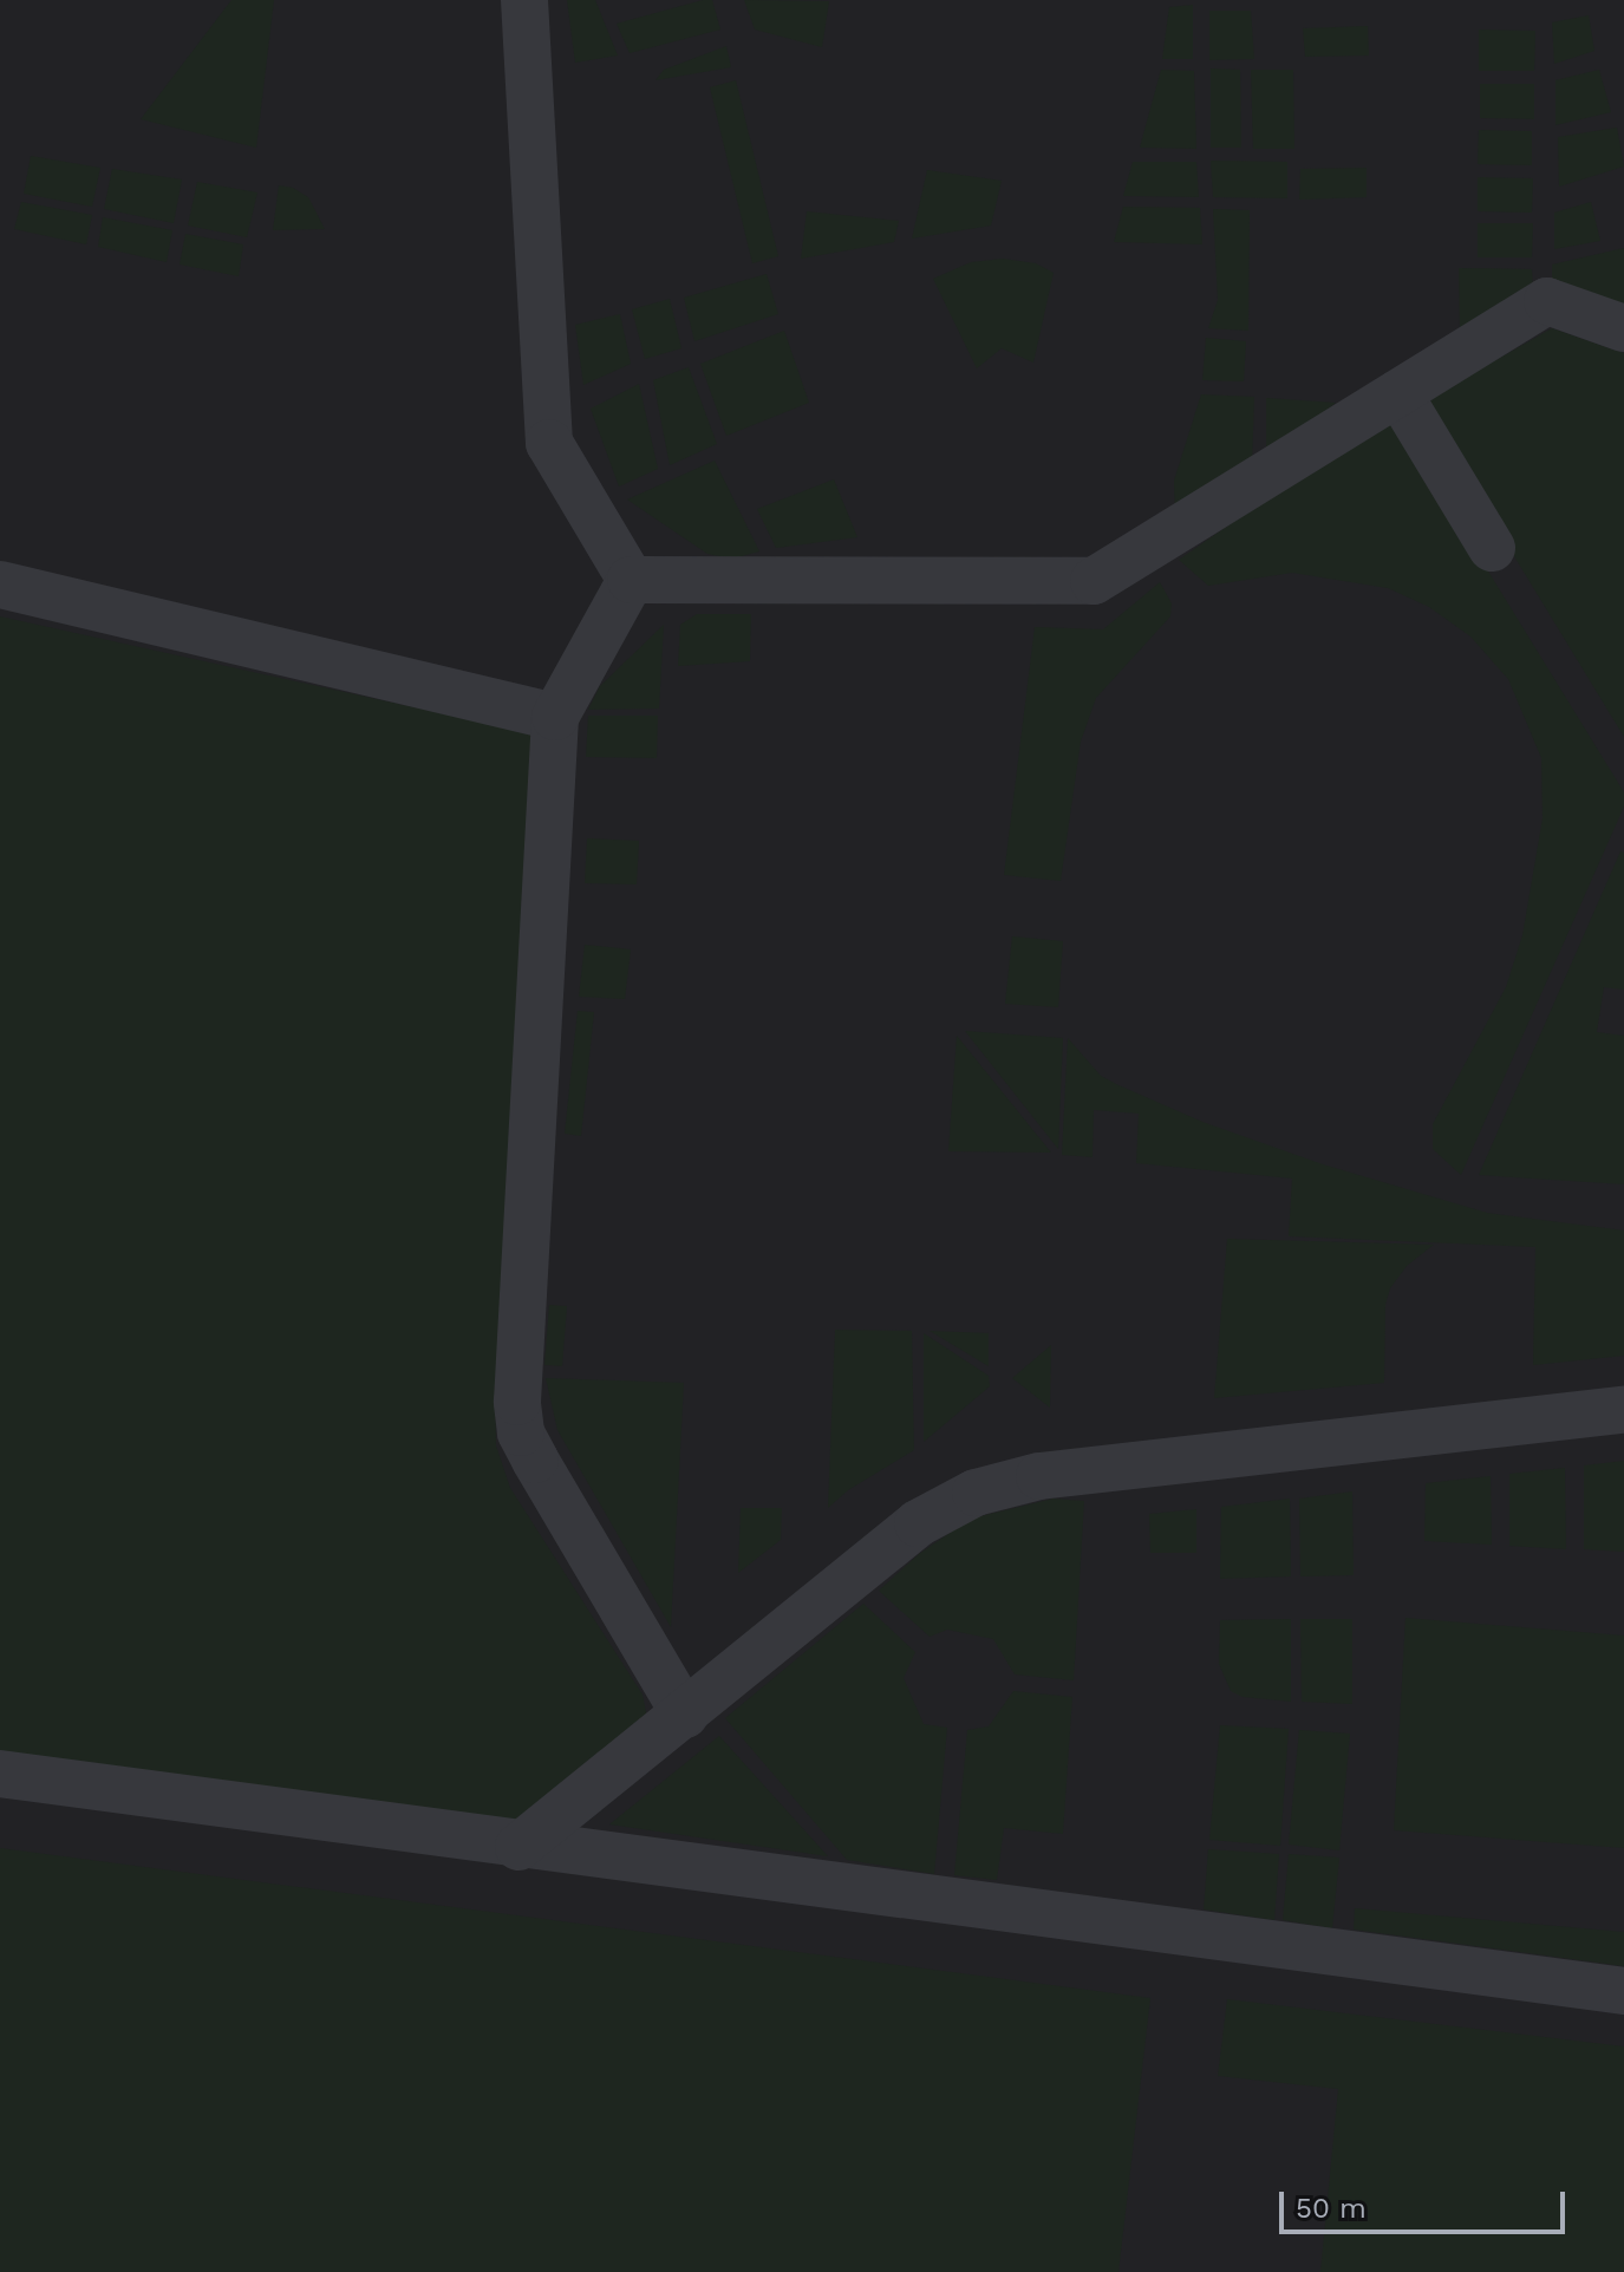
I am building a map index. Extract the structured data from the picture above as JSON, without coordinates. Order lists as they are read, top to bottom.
{
  "scale_bar": "50 m"
}
